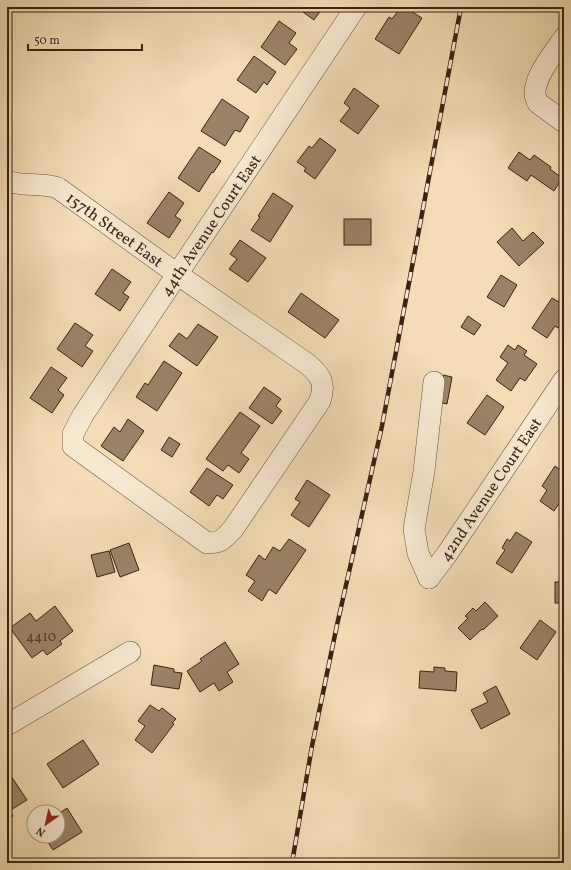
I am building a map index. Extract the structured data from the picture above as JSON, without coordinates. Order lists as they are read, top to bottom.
{
  "streets": {
    "street": ["44th Avenue Court East", "157th Street East", "42nd Avenue Court East"]
  },
  "crossings": [
    ["44th Avenue Court East", "157th Street East"]
  ],
  "house_numbers": ["4410"],
  "scale_bar": "50 m",
  "north": "bottom left"
}
